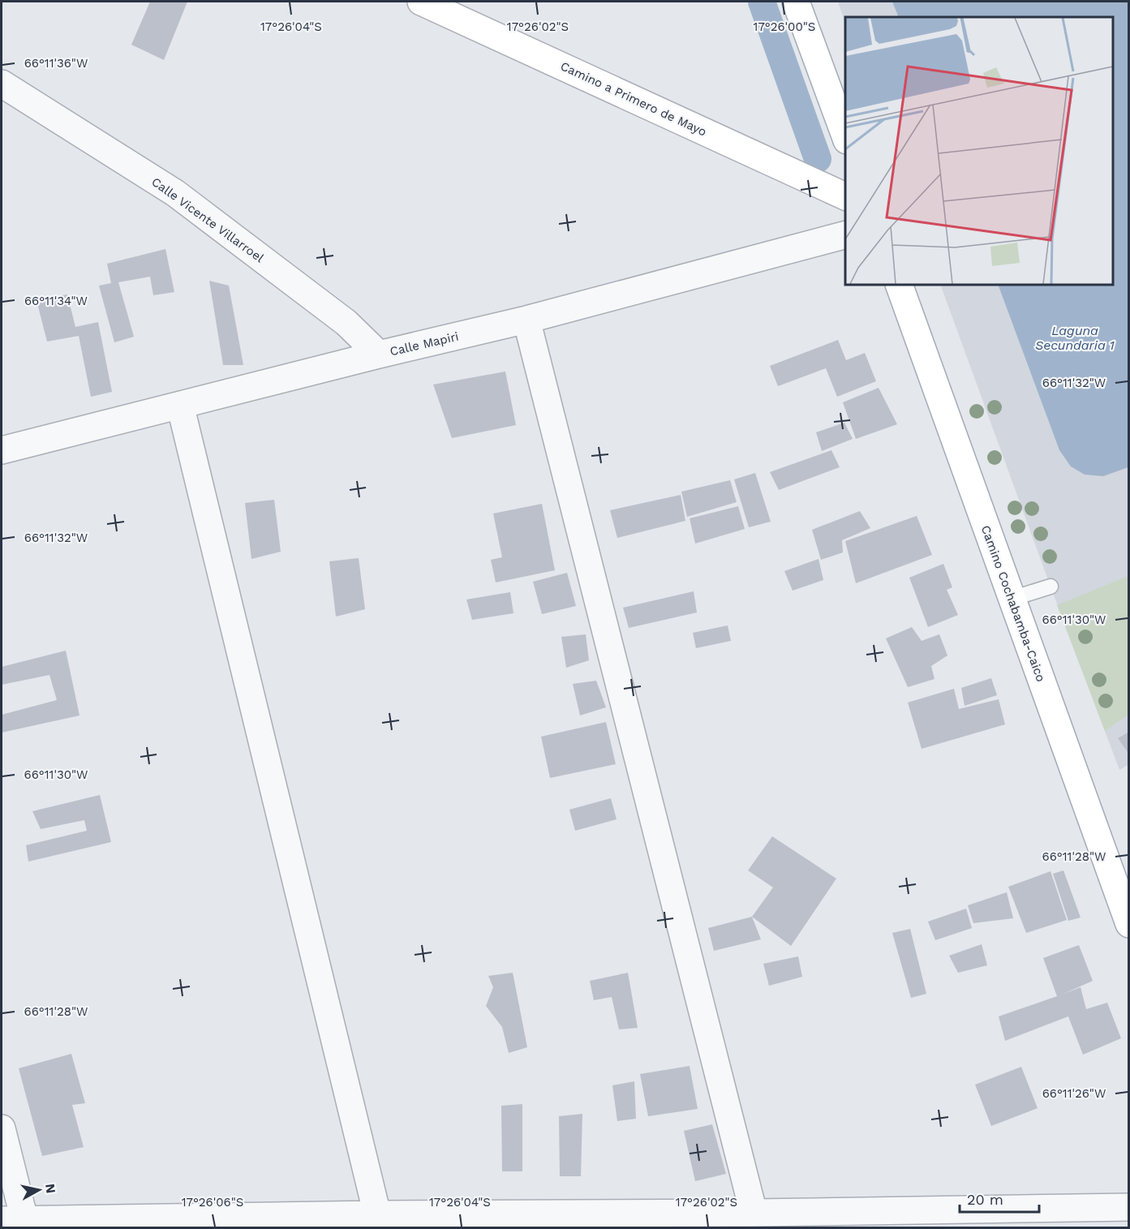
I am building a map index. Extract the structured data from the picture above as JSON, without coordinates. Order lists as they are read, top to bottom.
{
  "streets": {
    "main road": ["Camino a Primero de Mayo", "Camino Cochabamba-Caico"],
    "street": ["Calle Vicente Villarroel", "Calle Mapiri"]
  },
  "crossings": [
    ["Calle Vicente Villarroel", "Calle Mapiri"]
  ],
  "water": ["Laguna Secundaria 1"],
  "scale_bar": "20 m",
  "north": "right",
  "coordinates": [
    "17°26'04\"S",
    "17°26'02\"S",
    "17°26'00\"S",
    "66°11'36\"W",
    "66°11'34\"W",
    "66°11'32\"W",
    "66°11'30\"W",
    "66°11'28\"W",
    "66°11'26\"W",
    "17°26'06\"S"
  ]
}
